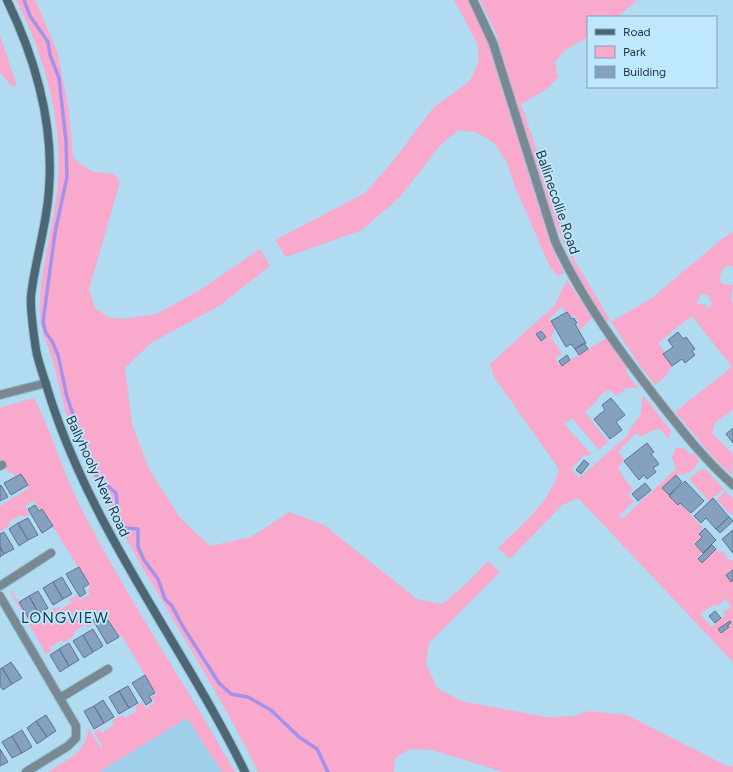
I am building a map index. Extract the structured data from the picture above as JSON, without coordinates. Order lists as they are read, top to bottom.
{
  "streets": {
    "main road": ["Ballyhooly New Road"],
    "street": ["Ballinecollie Road"]
  },
  "districts": ["LONGVIEW"],
  "legend": ["Road", "Park", "Building"]
}
